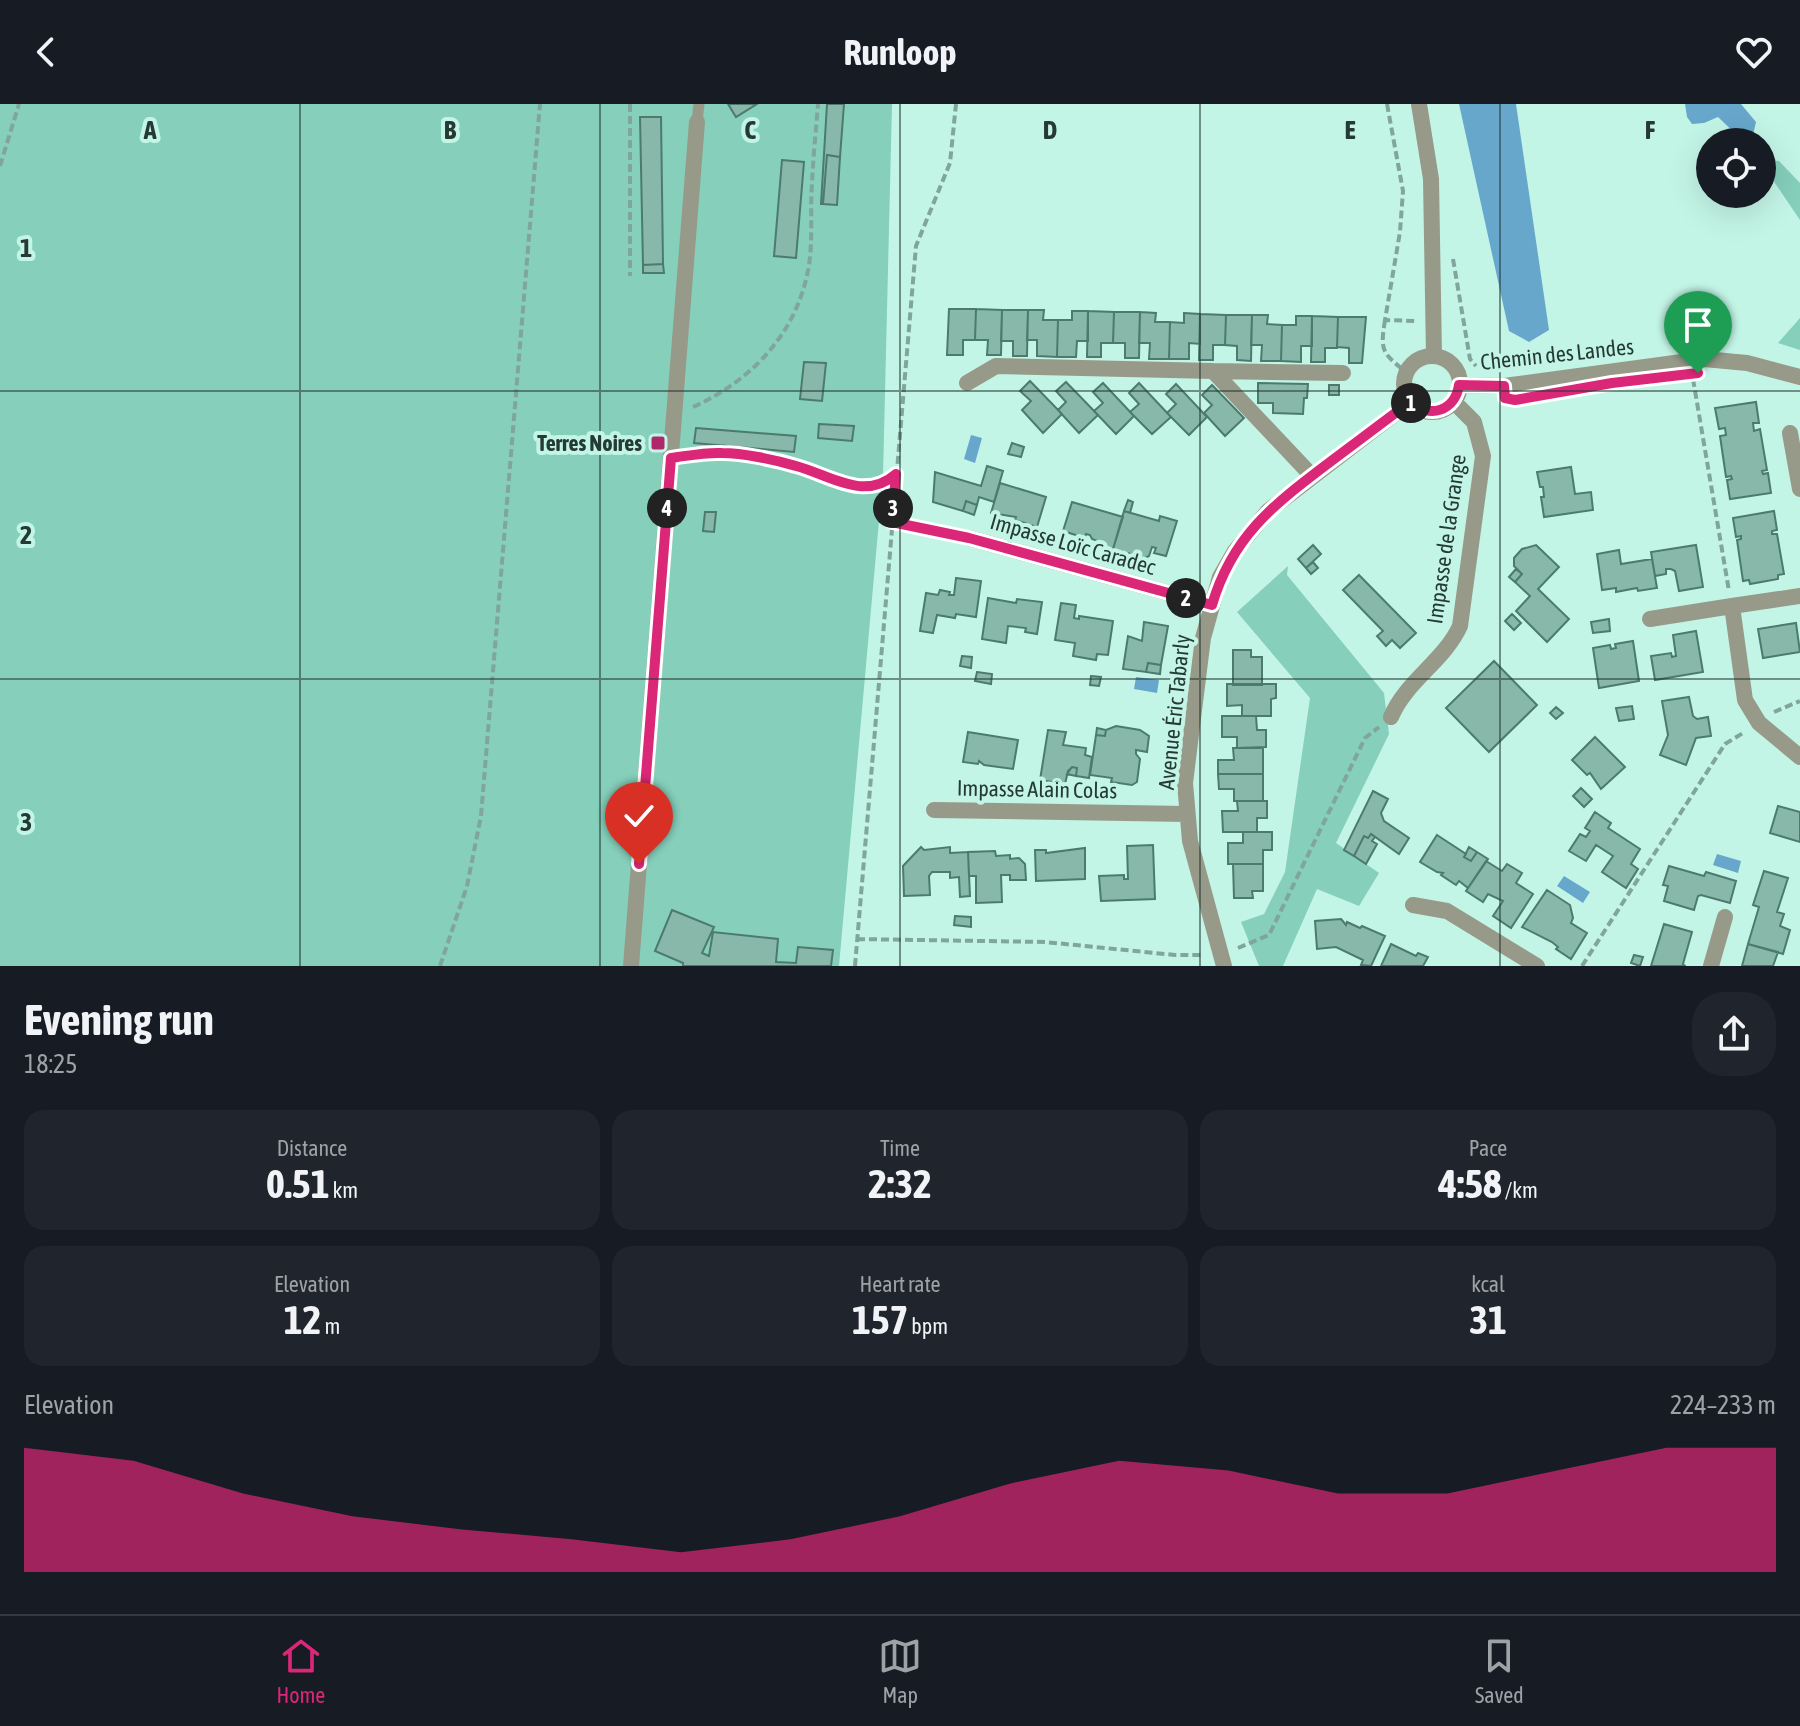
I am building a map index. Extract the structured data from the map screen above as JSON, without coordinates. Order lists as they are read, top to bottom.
{
  "streets": {
    "street": [
      "Chemin des Landes",
      "Impasse de la Grange",
      "Impasse Loïc Caradec",
      "Avenue Éric Tabarly",
      "Impasse Alain Colas"
    ]
  },
  "crossings": [
    ["Chemin des Landes", "Impasse de la Grange"],
    ["Chemin des Landes", "Avenue Éric Tabarly"],
    ["Impasse de la Grange", "Avenue Éric Tabarly"],
    ["Impasse Loïc Caradec", "Avenue Éric Tabarly"],
    ["Avenue Éric Tabarly", "Impasse Alain Colas"]
  ],
  "places": {
    "transit": ["Terres Noires"]
  },
  "page": {
    "header": "Runloop",
    "pins": [
      "1",
      "3",
      "4",
      "2"
    ],
    "heading": ["Evening run", "18:25"],
    "stats": [
      ["Distance", "0.51 km"],
      ["Time", "2:32"],
      ["Pace", "4:58 /km"],
      ["Elevation", "12 m"],
      ["Heart rate", "157 bpm"],
      ["kcal", "31"]
    ],
    "chart": ["Elevation", "224–233 m"],
    "tabs": ["Home", "Map", "Saved"]
  },
  "grid": {
    "columns": [
      "A",
      "B",
      "C",
      "D",
      "E",
      "F"
    ],
    "rows": ["1", "2", "3"]
  }
}
